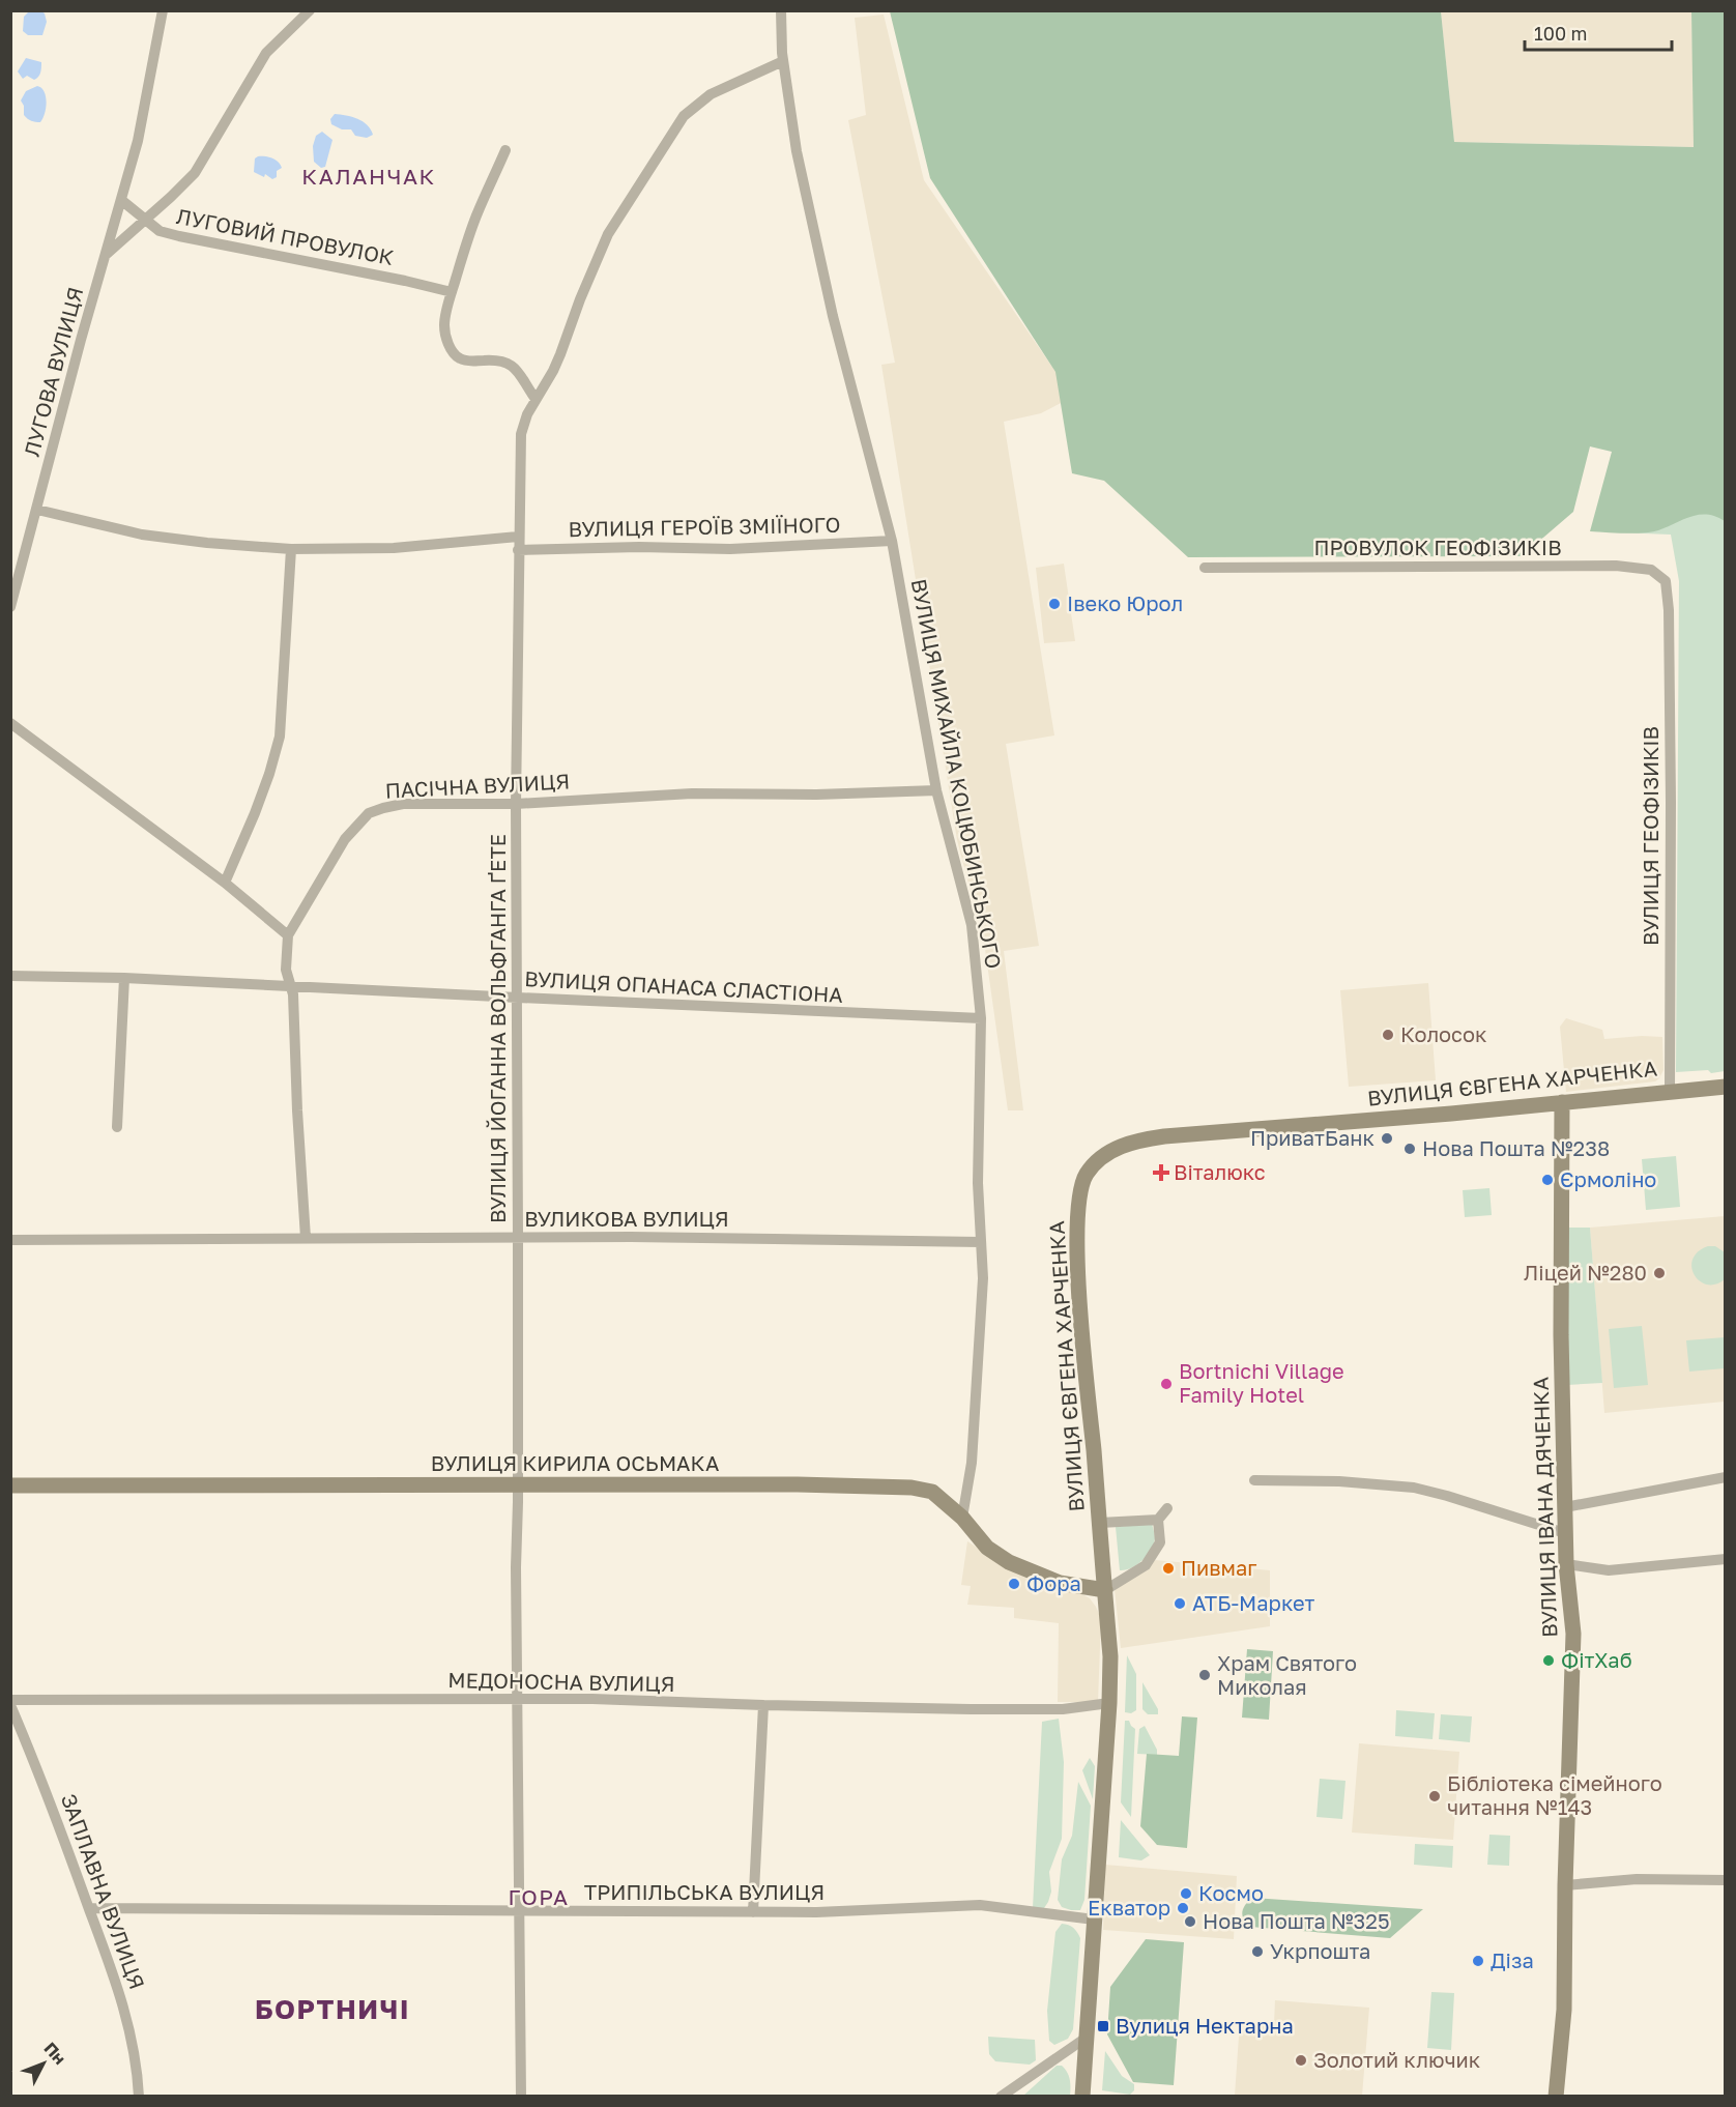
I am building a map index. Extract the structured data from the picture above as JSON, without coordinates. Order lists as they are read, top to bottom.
{
  "streets": {
    "street": [
      "ЛУГОВИЙ ПРОВУЛОК",
      "ЛУГОВА ВУЛИЦЯ",
      "ВУЛИЦЯ ГЕРОЇВ ЗМІЇНОГО",
      "ПРОВУЛОК ГЕОФІЗИКІВ",
      "ВУЛИЦЯ МИХАЙЛА КОЦЮБИНСЬКОГО",
      "ПАСІЧНА ВУЛИЦЯ",
      "ВУЛИЦЯ ГЕОФІЗИКІВ",
      "ВУЛИЦЯ ОПАНАСА СЛАСТІОНА",
      "ВУЛИЦЯ ЙОГАННА ВОЛЬФГАНГА ҐЕТЕ",
      "ВУЛИЦЯ ЄВГЕНА ХАРЧЕНКА",
      "ВУЛИКОВА ВУЛИЦЯ",
      "ВУЛИЦЯ КИРИЛА ОСЬМАКА",
      "ВУЛИЦЯ ІВАНА ДЯЧЕНКА",
      "МЕДОНОСНА ВУЛИЦЯ",
      "ЗАПЛАВНА ВУЛИЦЯ",
      "ТРИПІЛЬСЬКА ВУЛИЦЯ"
    ]
  },
  "crossings": [
    ["ЛУГОВИЙ ПРОВУЛОК", "ЛУГОВА ВУЛИЦЯ"],
    ["ВУЛИЦЯ ГЕРОЇВ ЗМІЇНОГО", "ВУЛИЦЯ МИХАЙЛА КОЦЮБИНСЬКОГО"],
    ["ВУЛИЦЯ ГЕРОЇВ ЗМІЇНОГО", "ВУЛИЦЯ ЙОГАННА ВОЛЬФГАНГА ҐЕТЕ"],
    ["ПРОВУЛОК ГЕОФІЗИКІВ", "ВУЛИЦЯ ГЕОФІЗИКІВ"],
    ["ВУЛИЦЯ МИХАЙЛА КОЦЮБИНСЬКОГО", "ПАСІЧНА ВУЛИЦЯ"],
    ["ВУЛИЦЯ МИХАЙЛА КОЦЮБИНСЬКОГО", "ВУЛИЦЯ ОПАНАСА СЛАСТІОНА"],
    ["ВУЛИЦЯ МИХАЙЛА КОЦЮБИНСЬКОГО", "ВУЛИЦЯ ЙОГАННА ВОЛЬФГАНГА ҐЕТЕ"],
    ["ВУЛИЦЯ МИХАЙЛА КОЦЮБИНСЬКОГО", "ВУЛИКОВА ВУЛИЦЯ"],
    ["ВУЛИЦЯ МИХАЙЛА КОЦЮБИНСЬКОГО", "ВУЛИЦЯ КИРИЛА ОСЬМАКА"],
    ["ПАСІЧНА ВУЛИЦЯ", "ВУЛИЦЯ ЙОГАННА ВОЛЬФГАНГА ҐЕТЕ"],
    ["ВУЛИЦЯ ГЕОФІЗИКІВ", "ВУЛИЦЯ ЄВГЕНА ХАРЧЕНКА"],
    ["ВУЛИЦЯ ОПАНАСА СЛАСТІОНА", "ВУЛИЦЯ ЙОГАННА ВОЛЬФГАНГА ҐЕТЕ"],
    ["ВУЛИЦЯ ЙОГАННА ВОЛЬФГАНГА ҐЕТЕ", "ВУЛИКОВА ВУЛИЦЯ"],
    ["ВУЛИЦЯ ЙОГАННА ВОЛЬФГАНГА ҐЕТЕ", "ВУЛИЦЯ КИРИЛА ОСЬМАКА"],
    ["ВУЛИЦЯ ЙОГАННА ВОЛЬФГАНГА ҐЕТЕ", "МЕДОНОСНА ВУЛИЦЯ"],
    ["ВУЛИЦЯ ЙОГАННА ВОЛЬФГАНГА ҐЕТЕ", "ТРИПІЛЬСЬКА ВУЛИЦЯ"],
    ["ВУЛИЦЯ ЄВГЕНА ХАРЧЕНКА", "ВУЛИЦЯ КИРИЛА ОСЬМАКА"],
    ["ВУЛИЦЯ ЄВГЕНА ХАРЧЕНКА", "ВУЛИЦЯ ІВАНА ДЯЧЕНКА"],
    ["ВУЛИЦЯ ЄВГЕНА ХАРЧЕНКА", "МЕДОНОСНА ВУЛИЦЯ"],
    ["ВУЛИЦЯ ЄВГЕНА ХАРЧЕНКА", "ТРИПІЛЬСЬКА ВУЛИЦЯ"],
    ["ЗАПЛАВНА ВУЛИЦЯ", "ТРИПІЛЬСЬКА ВУЛИЦЯ"]
  ],
  "districts": ["КАЛАНЧАК", "ГОРА", "БОРТНИЧІ"],
  "places": {
    "other": [
      "Івеко Юрол",
      "Колосок",
      "ПриватБанк",
      "Нова Пошта №238",
      "Єрмоліно",
      "Ліцей №280",
      "Bortnichi Village Family Hotel",
      "Пивмаг",
      "Фора",
      "АТБ-Маркет",
      "ФітХаб",
      "Храм Святого Миколая",
      "Бібліотека сімейного читання №143",
      "Космо",
      "Екватор",
      "Нова Пошта №325",
      "Укрпошта",
      "Діза",
      "Золотий ключик"
    ],
    "health": ["Віталюкс"],
    "transit": ["Вулиця Нектарна"]
  },
  "scale_bar": "100 m",
  "north": "top right"
}
